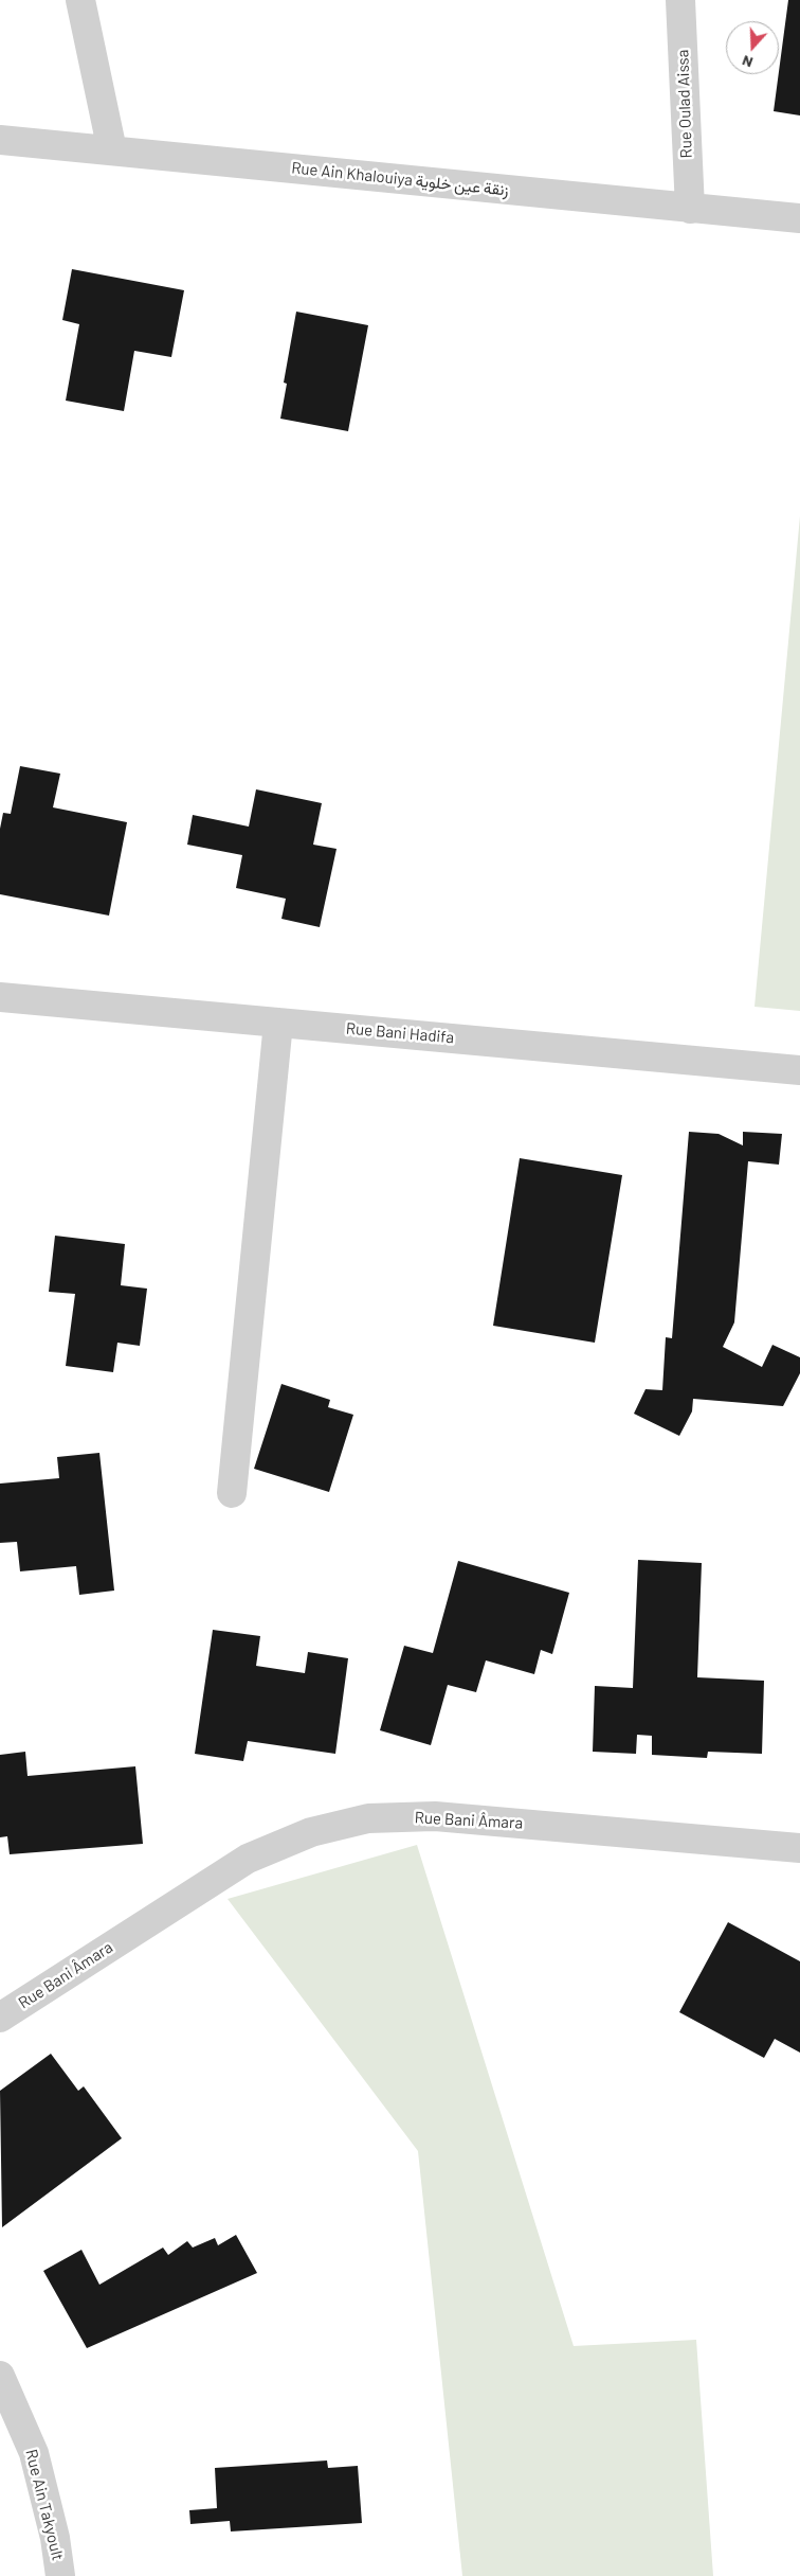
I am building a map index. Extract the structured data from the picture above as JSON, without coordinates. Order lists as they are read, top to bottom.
{
  "streets": {
    "street": [
      "Rue Oulad Aissa",
      "Rue Ain Khalouiya زنقة عين خلوية",
      "Rue Bani Hadifa",
      "Rue Bani Âmara",
      "Rue Ain Takyoult"
    ]
  },
  "crossings": [
    ["Rue Oulad Aissa", "Rue Ain Khalouiya زنقة عين خلوية"]
  ],
  "north": "bottom"
}
